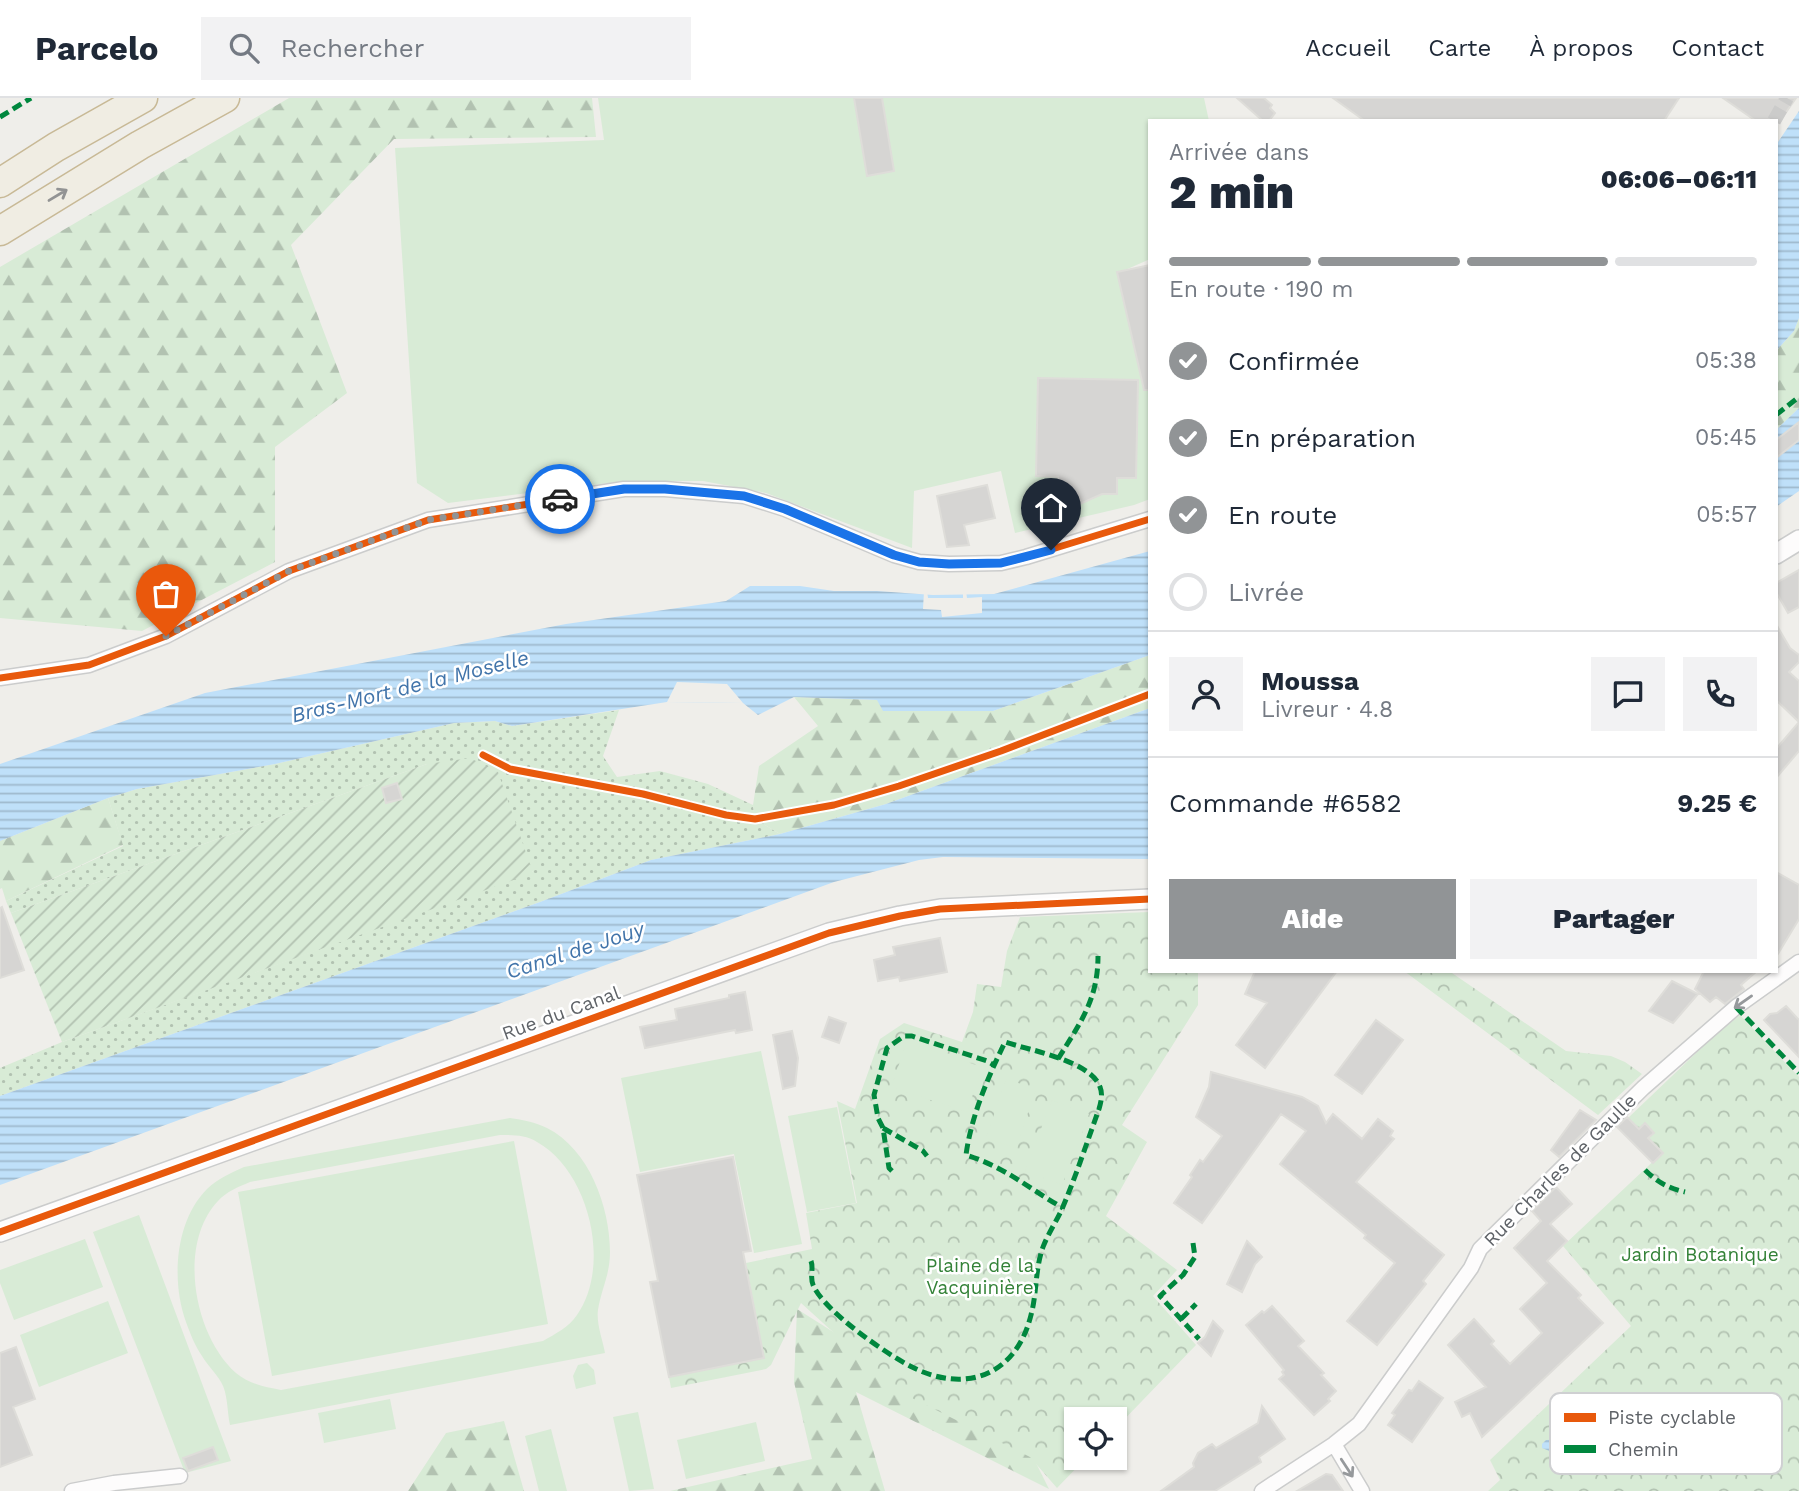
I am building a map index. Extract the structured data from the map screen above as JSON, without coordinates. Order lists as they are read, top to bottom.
{
  "streets": {
    "street": ["Rue du Canal", "Rue Charles de Gaulle"]
  },
  "one_way": ["Rue Charles de Gaulle"],
  "water": ["Bras-Mort de la Moselle", "Canal de Jouy"],
  "parks": ["Jardin Botanique", "Plaine de la Vacquinière"],
  "legend": ["Piste cyclable", "Chemin"],
  "page": {
    "header": "Parcelo",
    "search": "Rechercher",
    "nav": [
      "Accueil",
      "Carte",
      "À propos",
      "Contact"
    ],
    "heading": ["2 min", "Arrivée dans", "06:06–06:11"],
    "panel": [
      "Moussa",
      "Livreur · 4.8",
      "Commande #6582",
      "9.25 €"
    ],
    "bar": "En route · 190 m",
    "list": [
      ["Confirmée", "05:38"],
      ["En préparation", "05:45"],
      ["En route", "05:57"],
      "Livrée"
    ],
    "buttons": ["Aide", "Partager"]
  }
}
